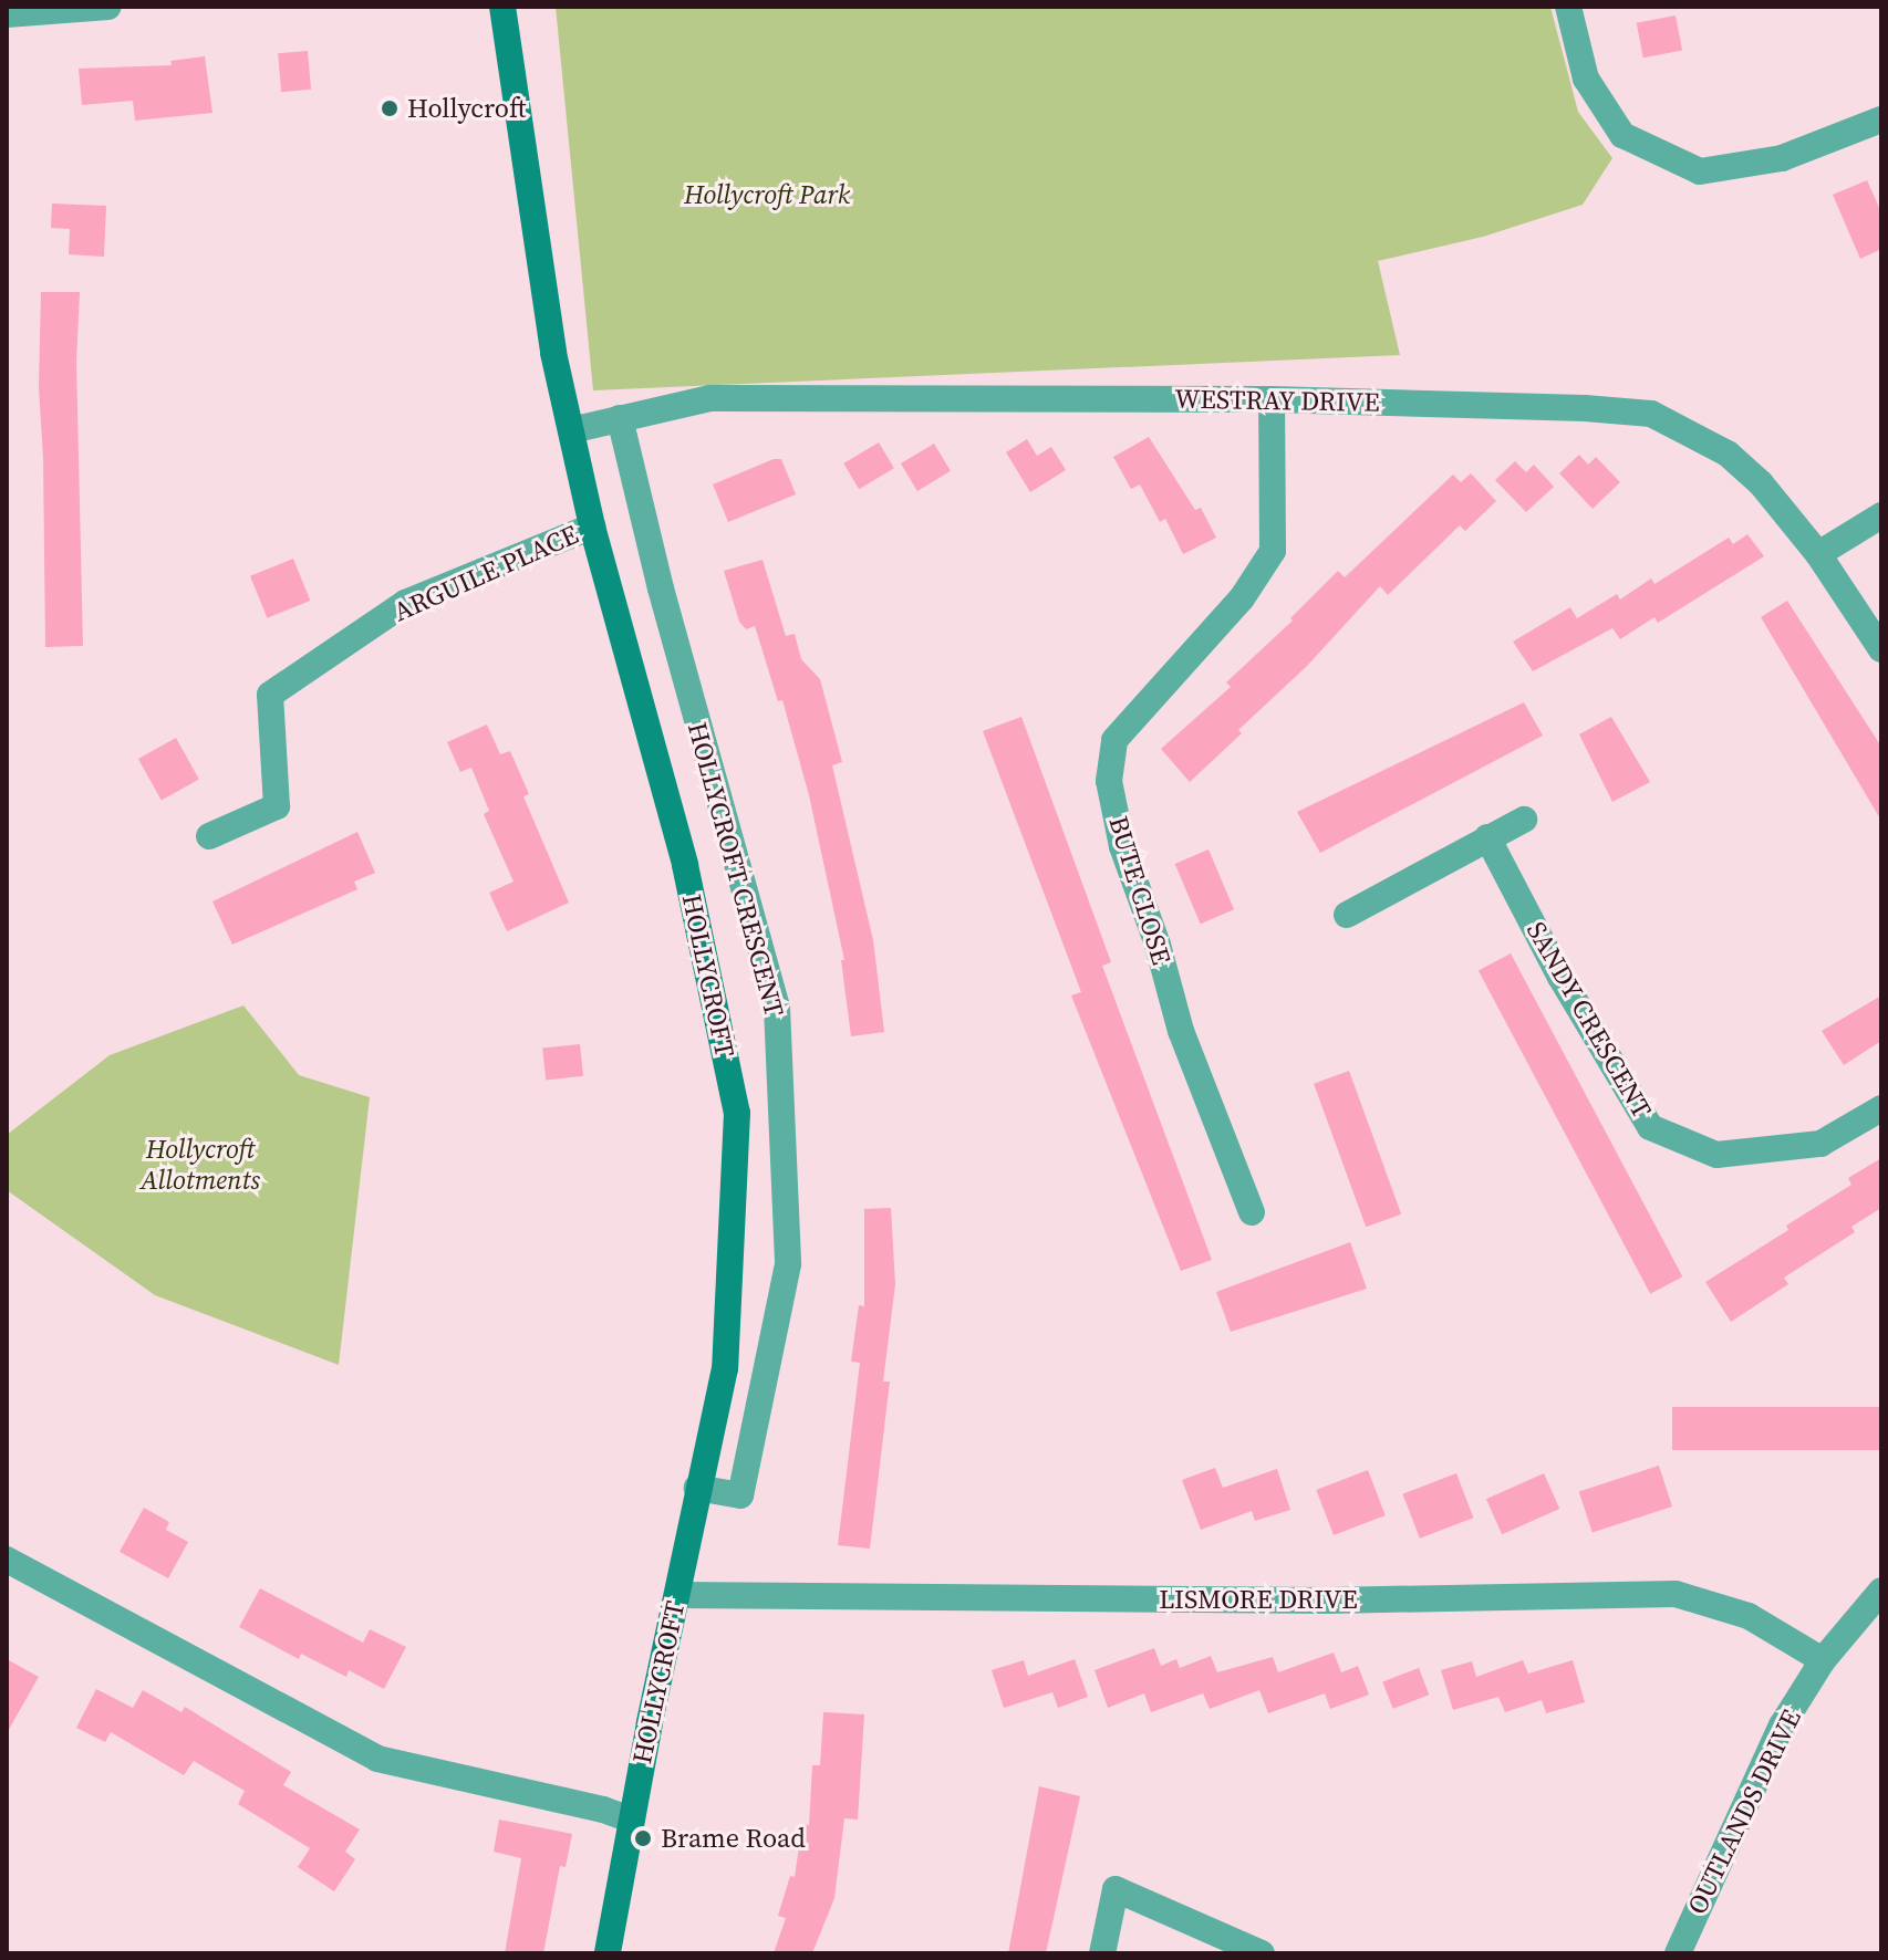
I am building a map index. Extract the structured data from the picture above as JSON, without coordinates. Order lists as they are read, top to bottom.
{
  "streets": {
    "street": [
      "WESTRAY DRIVE",
      "ARGUILE PLACE",
      "HOLLYCROFT CRESCENT",
      "BUTE CLOSE",
      "HOLLYCROFT",
      "SANDY CRESCENT",
      "LISMORE DRIVE",
      "OUTLANDS DRIVE"
    ]
  },
  "crossings": [
    ["WESTRAY DRIVE", "HOLLYCROFT CRESCENT"],
    ["WESTRAY DRIVE", "BUTE CLOSE"],
    ["WESTRAY DRIVE", "HOLLYCROFT"],
    ["ARGUILE PLACE", "HOLLYCROFT"],
    ["HOLLYCROFT CRESCENT", "HOLLYCROFT"],
    ["HOLLYCROFT", "LISMORE DRIVE"],
    ["LISMORE DRIVE", "OUTLANDS DRIVE"]
  ],
  "parks": ["Hollycroft Park", "Hollycroft Allotments"],
  "places": ["Hollycroft", "Brame Road"]
}
